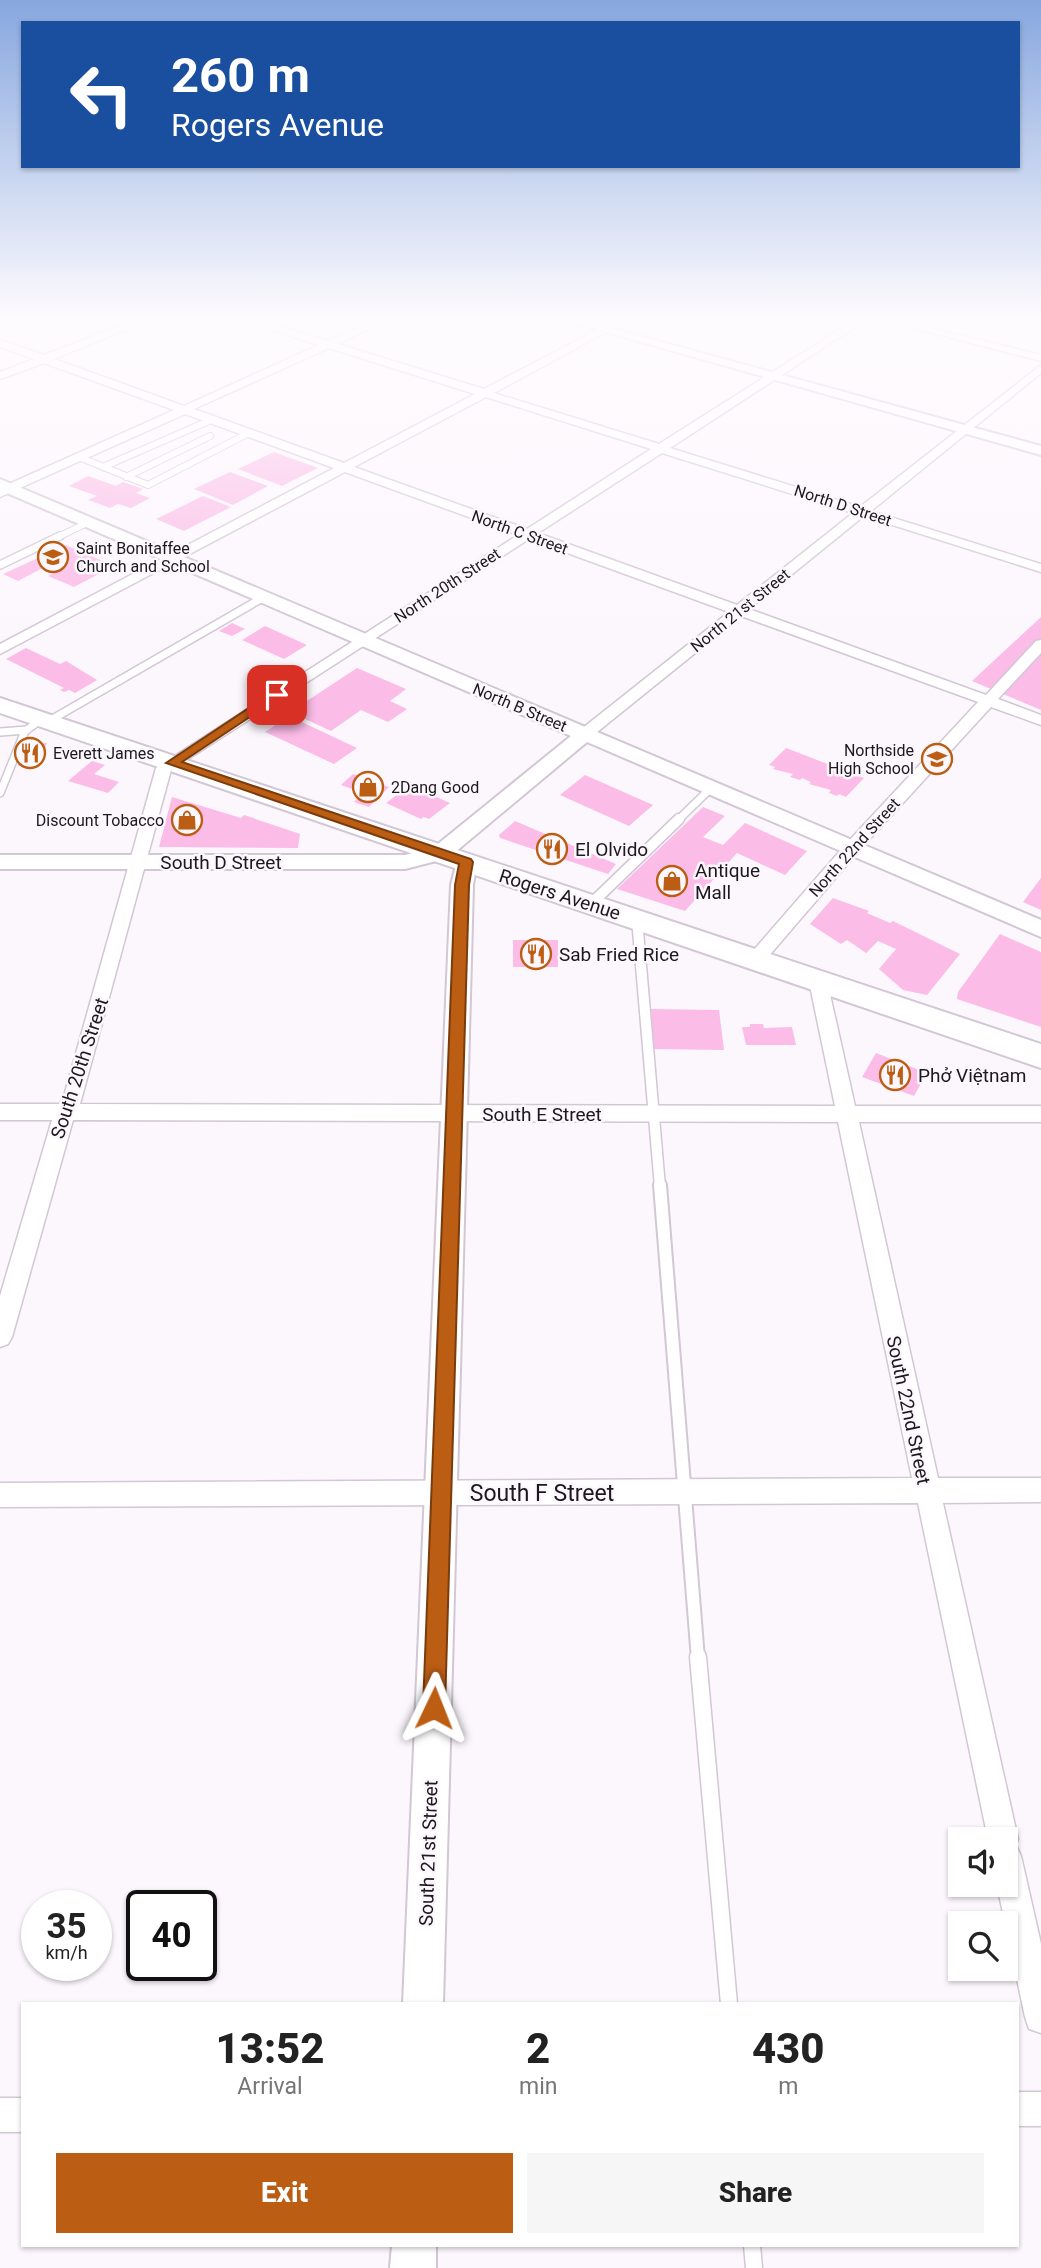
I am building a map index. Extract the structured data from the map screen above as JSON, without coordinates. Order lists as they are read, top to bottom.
{
  "streets": {
    "main road": ["Rogers Avenue"],
    "street": [
      "North D Street",
      "North C Street",
      "North 20th Street",
      "North 21st Street",
      "North B Street",
      "North 22nd Street",
      "South D Street",
      "South 20th Street",
      "South E Street",
      "South 22nd Street",
      "South F Street",
      "South 21st Street"
    ]
  },
  "crossings": [
    ["North D Street", "North 20th Street"],
    ["North D Street", "North 21st Street"],
    ["North C Street", "North 20th Street"],
    ["North C Street", "North 21st Street"],
    ["North C Street", "North 22nd Street"],
    ["North 20th Street", "North B Street"],
    ["North 20th Street", "Rogers Avenue"],
    ["North 20th Street", "South 20th Street"],
    ["North 21st Street", "North B Street"],
    ["North 21st Street", "South D Street"],
    ["North 21st Street", "Rogers Avenue"],
    ["North 21st Street", "South 21st Street"],
    ["North B Street", "North 22nd Street"],
    ["North 22nd Street", "Rogers Avenue"],
    ["South D Street", "Rogers Avenue"],
    ["South D Street", "South 20th Street"],
    ["South D Street", "South 21st Street"],
    ["Rogers Avenue", "South 20th Street"],
    ["Rogers Avenue", "South 22nd Street"],
    ["Rogers Avenue", "South 21st Street"],
    ["South 20th Street", "South E Street"],
    ["South E Street", "South 22nd Street"],
    ["South E Street", "South 21st Street"],
    ["South 22nd Street", "South F Street"],
    ["South F Street", "South 21st Street"]
  ],
  "places": {
    "school or university": ["Saint Bonitaffee Church and School", "Northside High School"],
    "restaurant": [
      "Everett James",
      "El Olvido",
      "Sab Fried Rice",
      "Phở Việtnam"
    ],
    "shop": ["2Dang Good", "Discount Tobacco", "Antique Mall"]
  },
  "page": {
    "turn": ["260 m", "Rogers Avenue"],
    "speed": "35 km/h",
    "limit": "40",
    "eta": [
      "13:52",
      "Arrival",
      "2",
      "min",
      "430",
      "m"
    ],
    "buttons": ["Exit", "Share"]
  }
}
